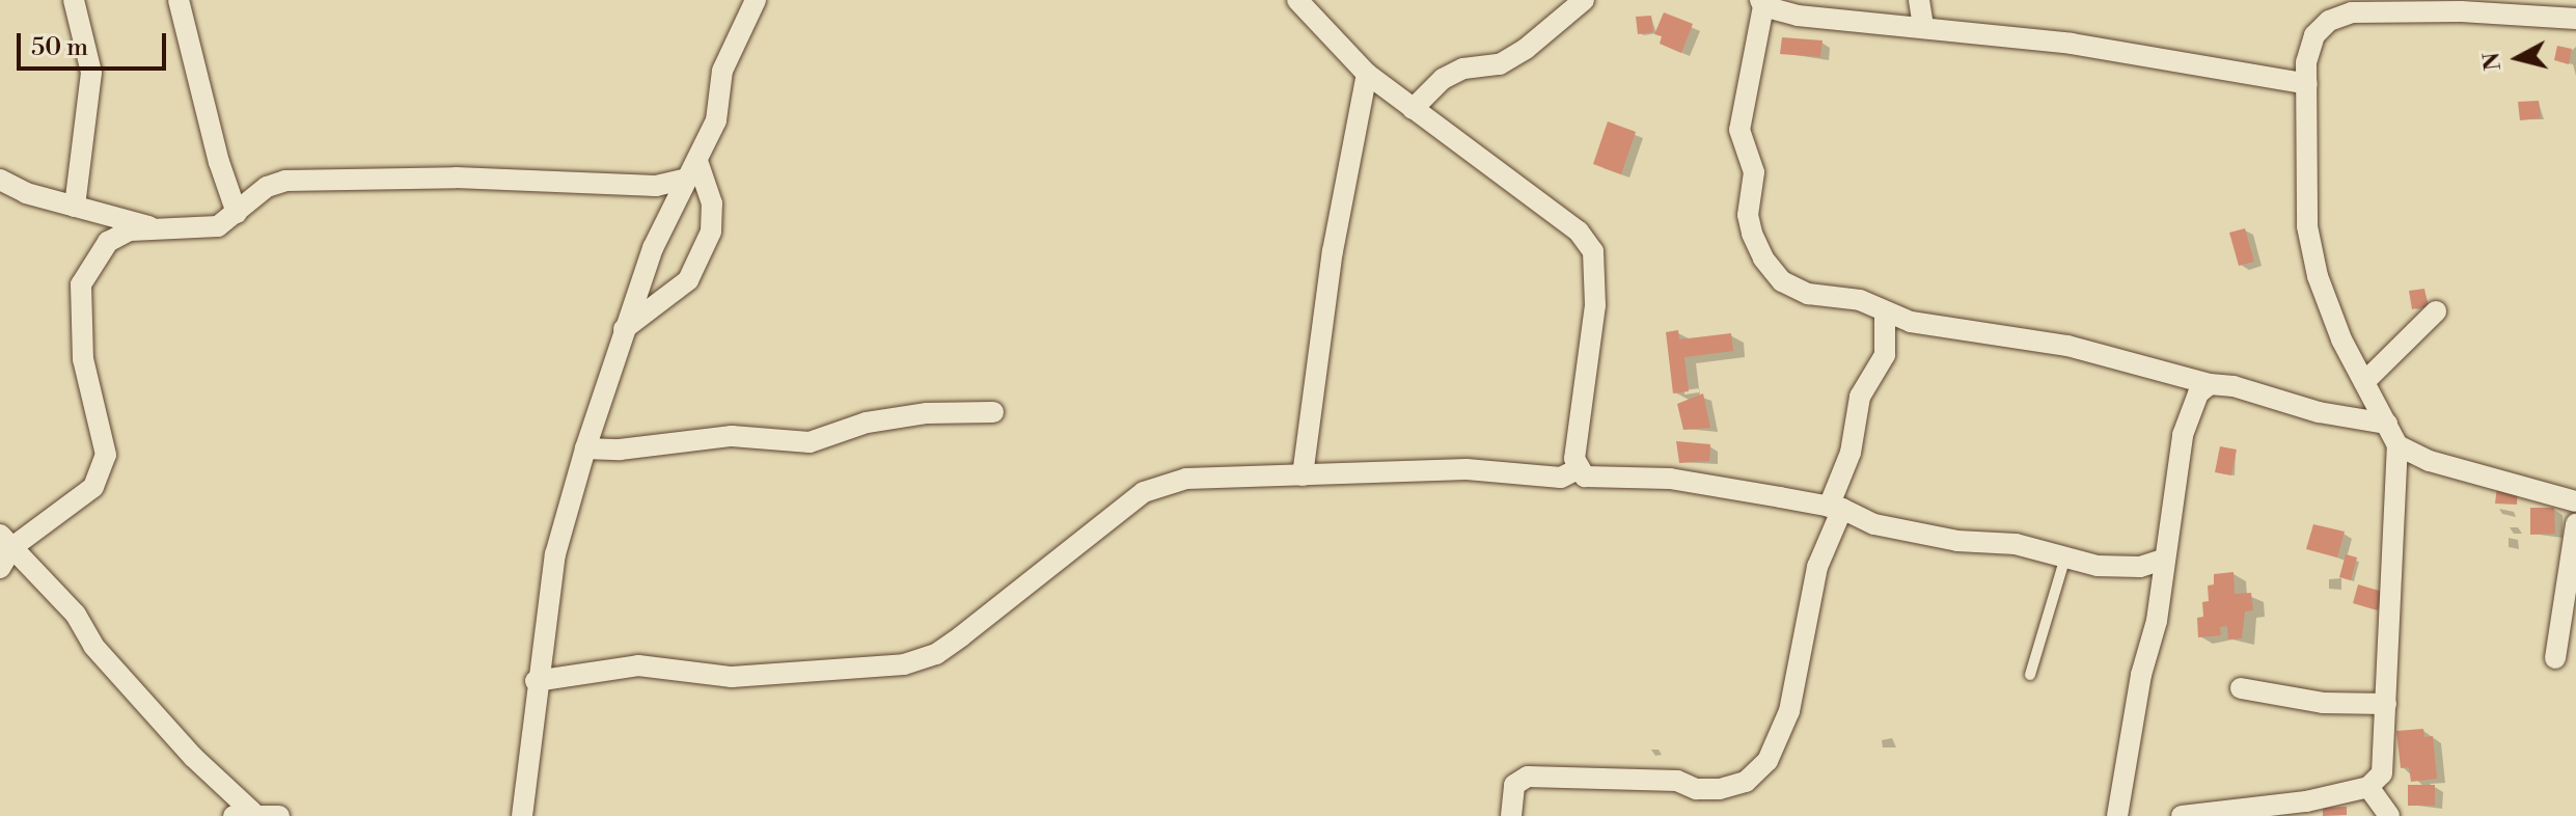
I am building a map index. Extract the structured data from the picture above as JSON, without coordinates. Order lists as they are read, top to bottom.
{
  "scale_bar": "50 m",
  "north": "left"
}
